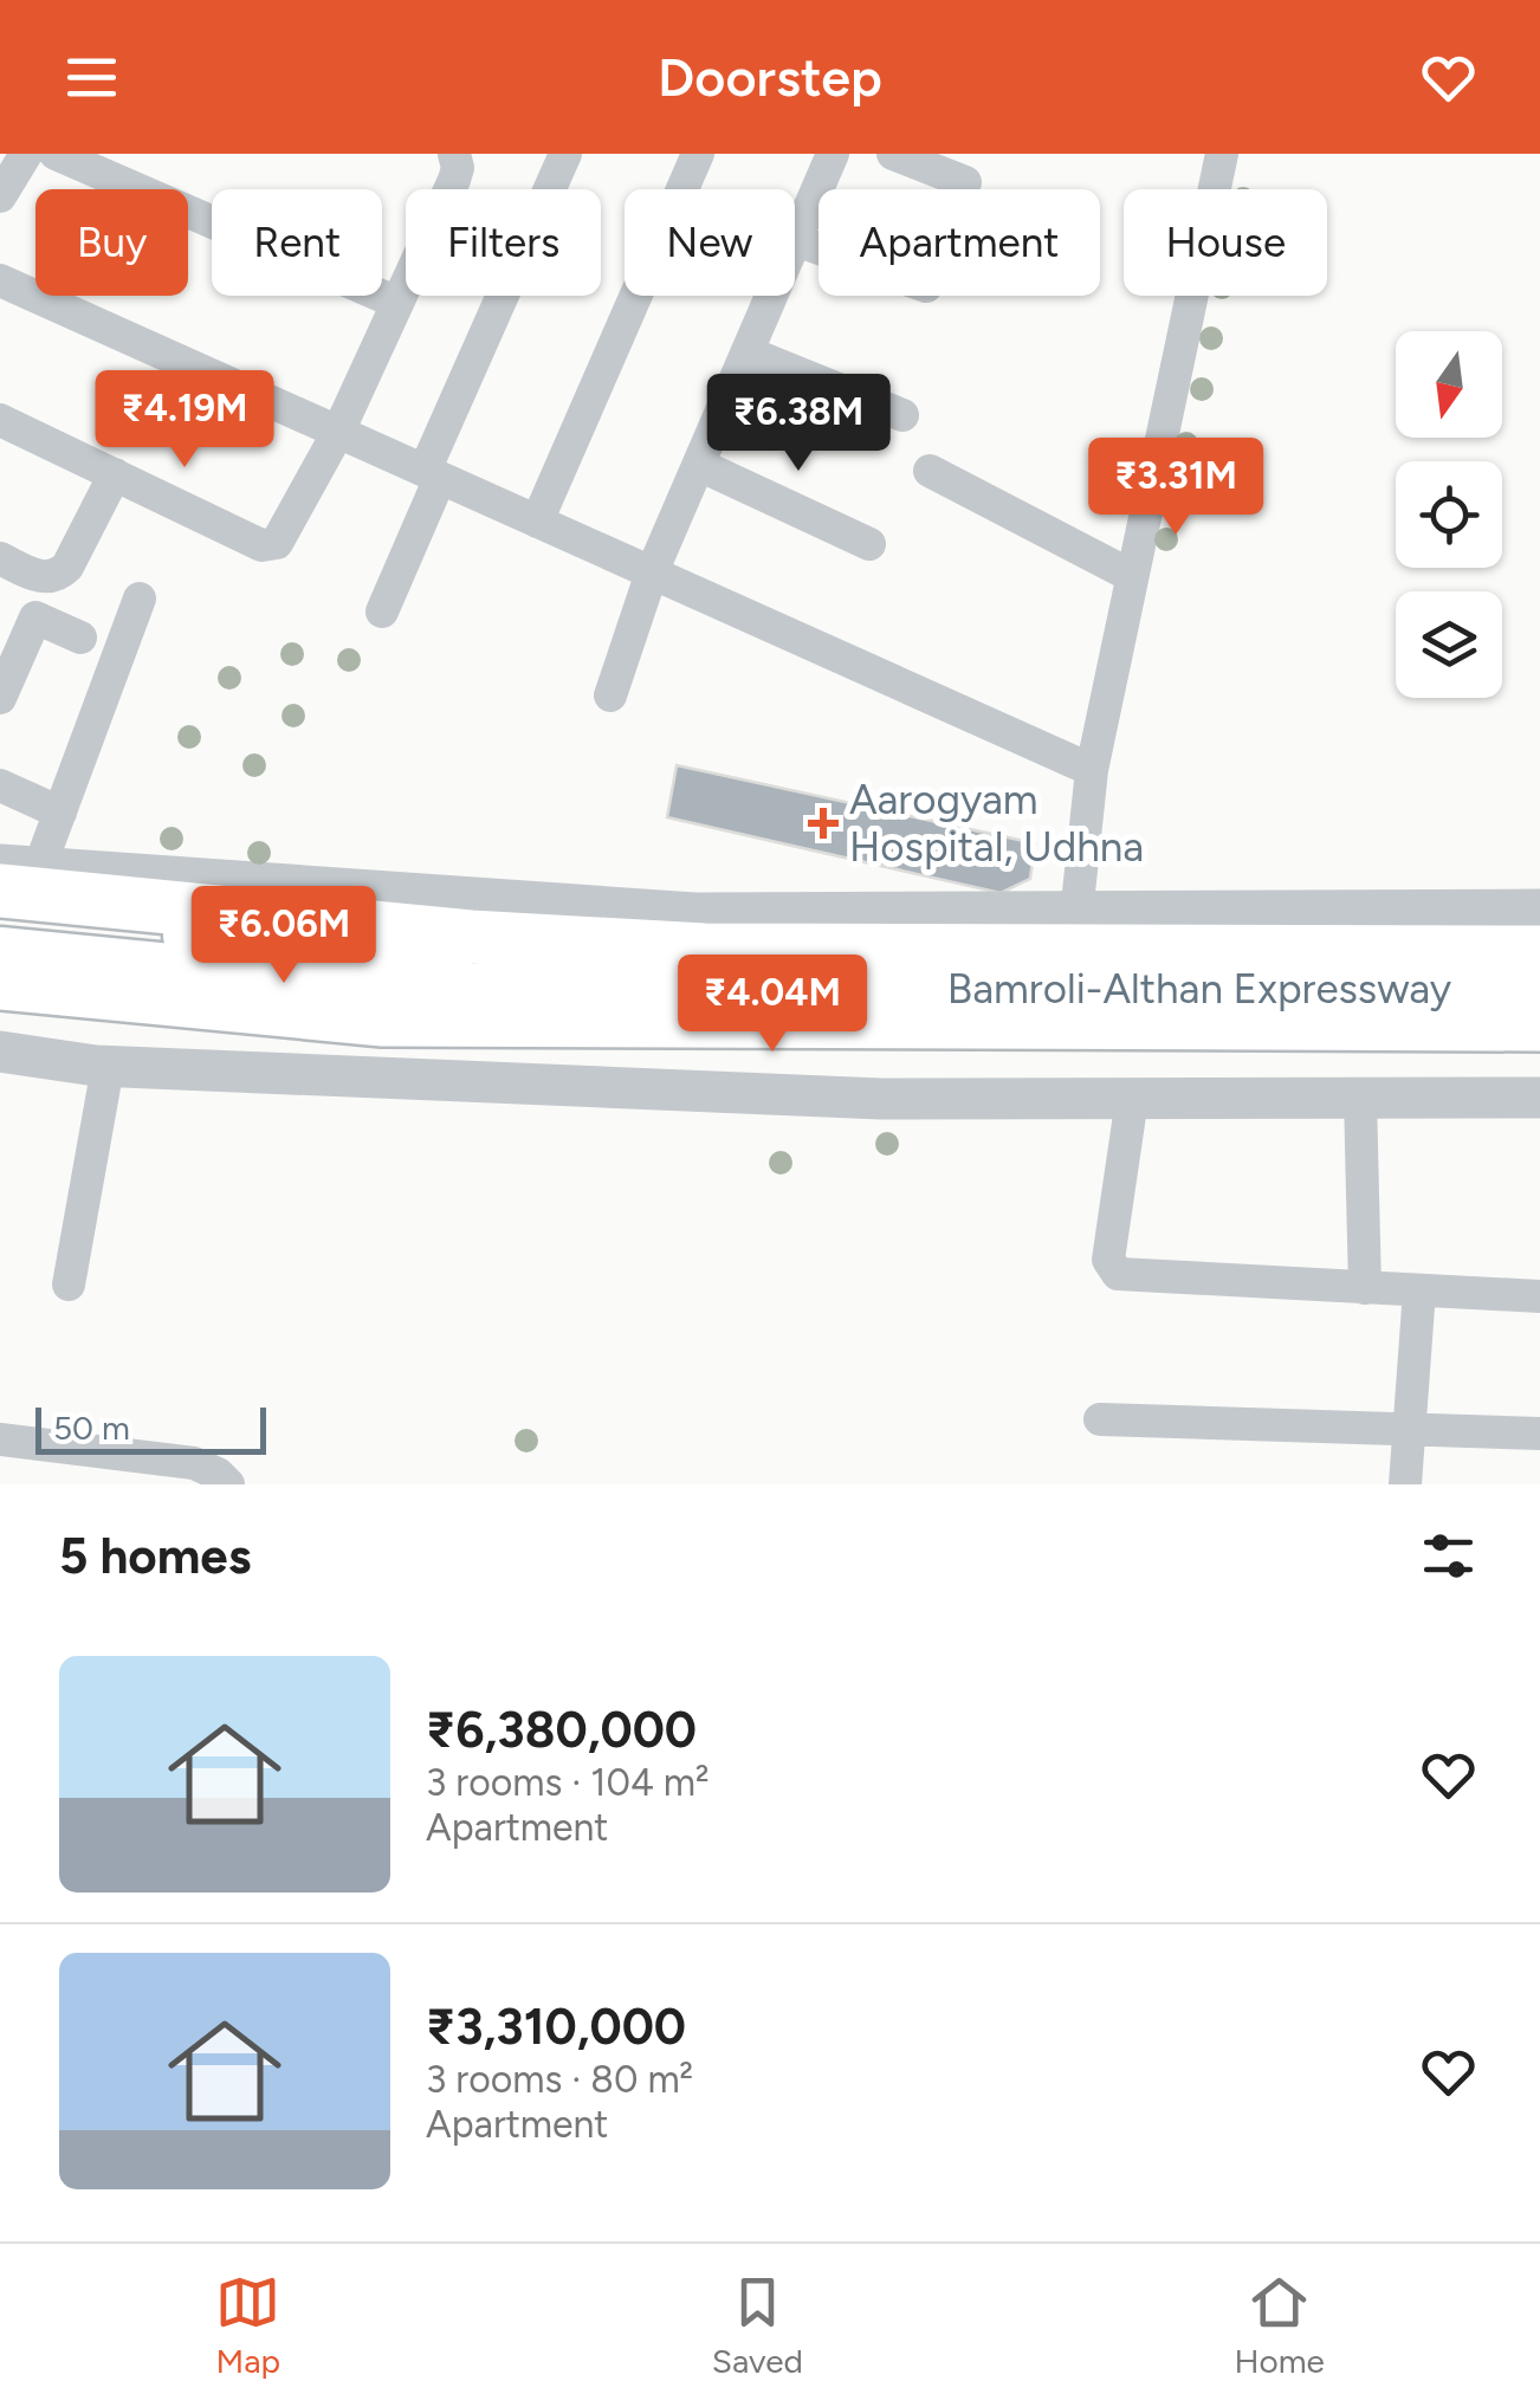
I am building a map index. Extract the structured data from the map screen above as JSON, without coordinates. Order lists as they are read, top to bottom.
{
  "streets": {
    "main road": ["Bamroli-Althan Expressway"]
  },
  "places": {
    "health": ["Aarogyam Hospital, Udhna"]
  },
  "scale_bar": "50 m",
  "north": "bottom",
  "page": {
    "header": "Doorstep",
    "chip": [
      "Buy",
      "Rent",
      "Filters",
      "New",
      "Apartment",
      "House"
    ],
    "price": [
      "₹4.19M",
      "₹6.38M",
      "₹3.31M",
      "₹6.06M",
      "₹4.04M"
    ],
    "scale": "50 m",
    "heading": "5 homes",
    "list": [
      {
        "name": "₹6,380,000",
        "note": "3 rooms · 104 m² · Apartment"
      },
      {
        "name": "₹3,310,000",
        "note": "3 rooms · 80 m² · Apartment"
      }
    ],
    "tabs": ["Map", "Saved", "Home"]
  }
}
